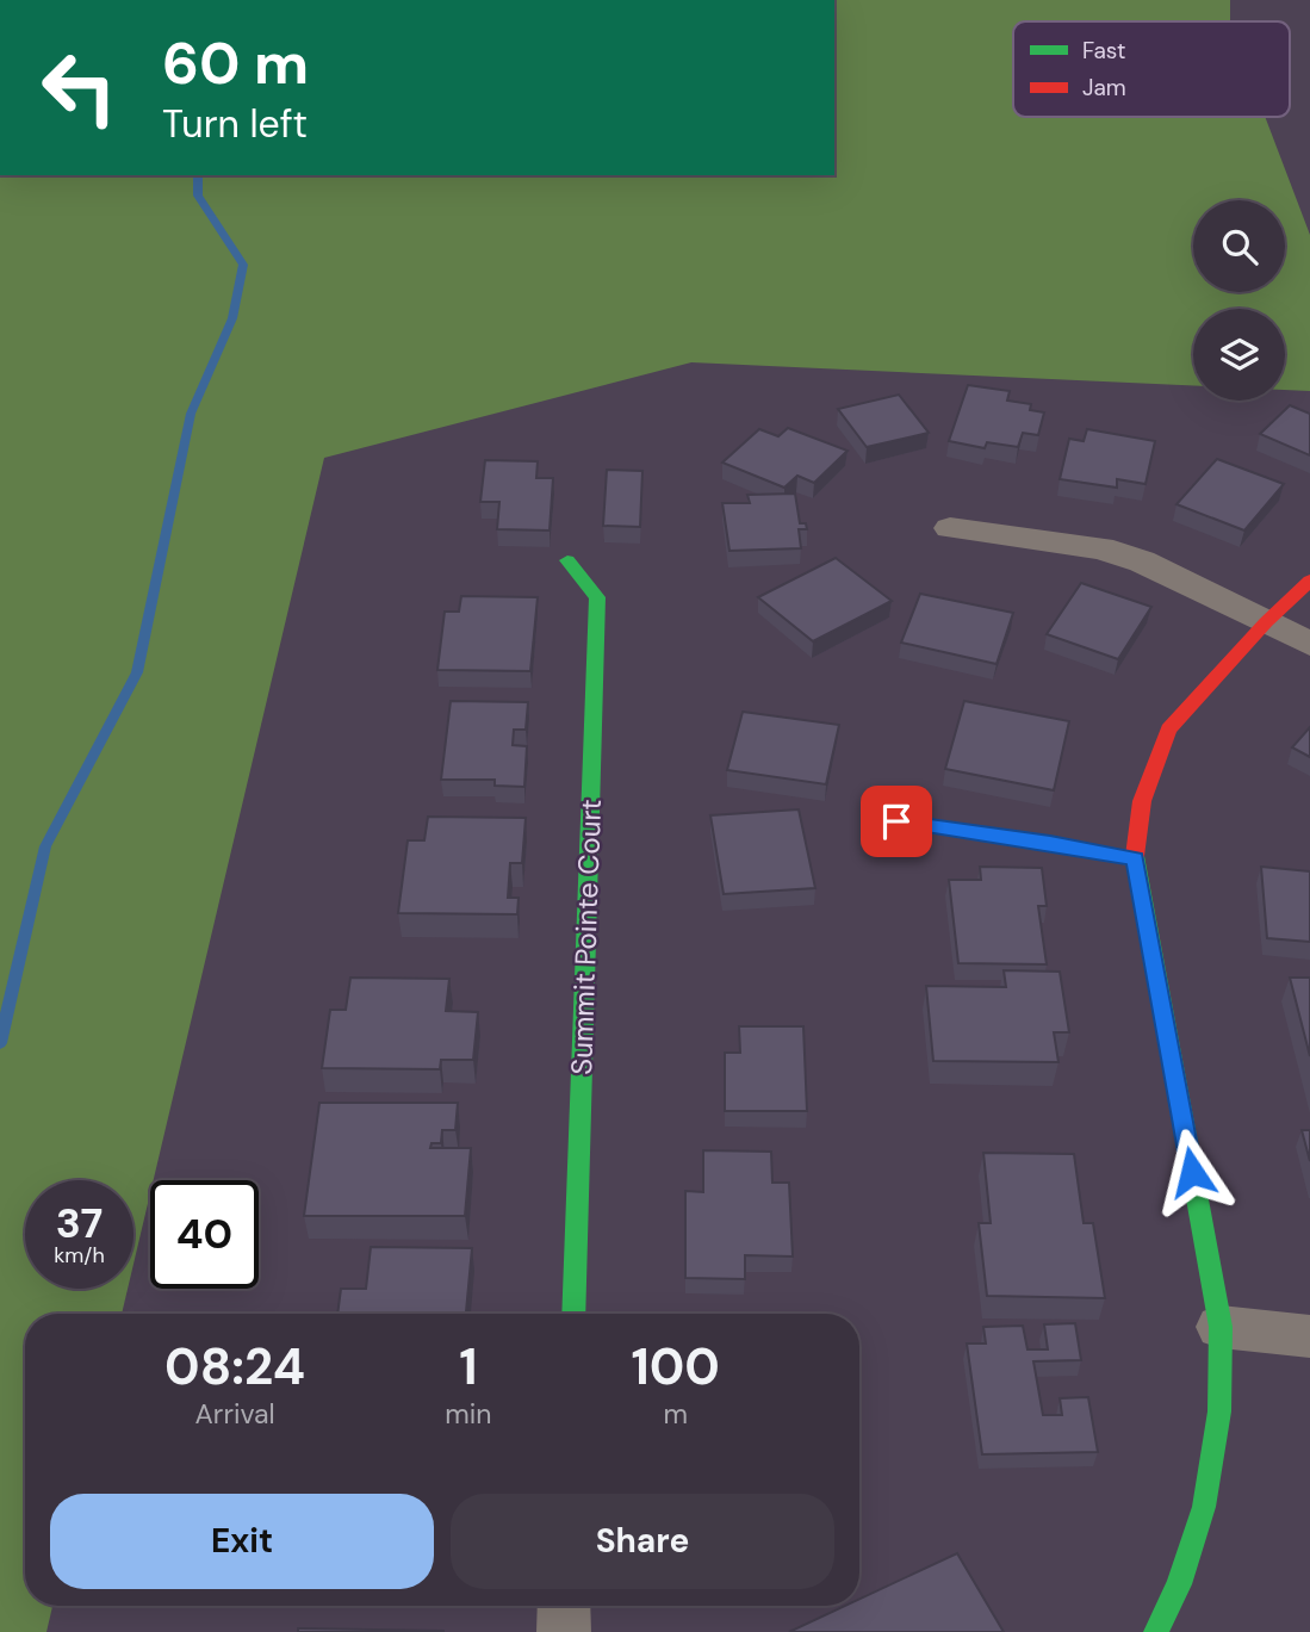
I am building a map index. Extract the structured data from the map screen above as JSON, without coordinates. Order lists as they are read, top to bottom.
{
  "streets": {
    "street": ["Summit Pointe Court"]
  },
  "legend": ["Fast", "Jam"],
  "page": {
    "turn": ["60 m", "Turn left"],
    "speed": "37 km/h",
    "limit": "40",
    "eta": [
      "08:24",
      "Arrival",
      "1",
      "min",
      "100",
      "m"
    ],
    "buttons": ["Exit", "Share"]
  }
}
